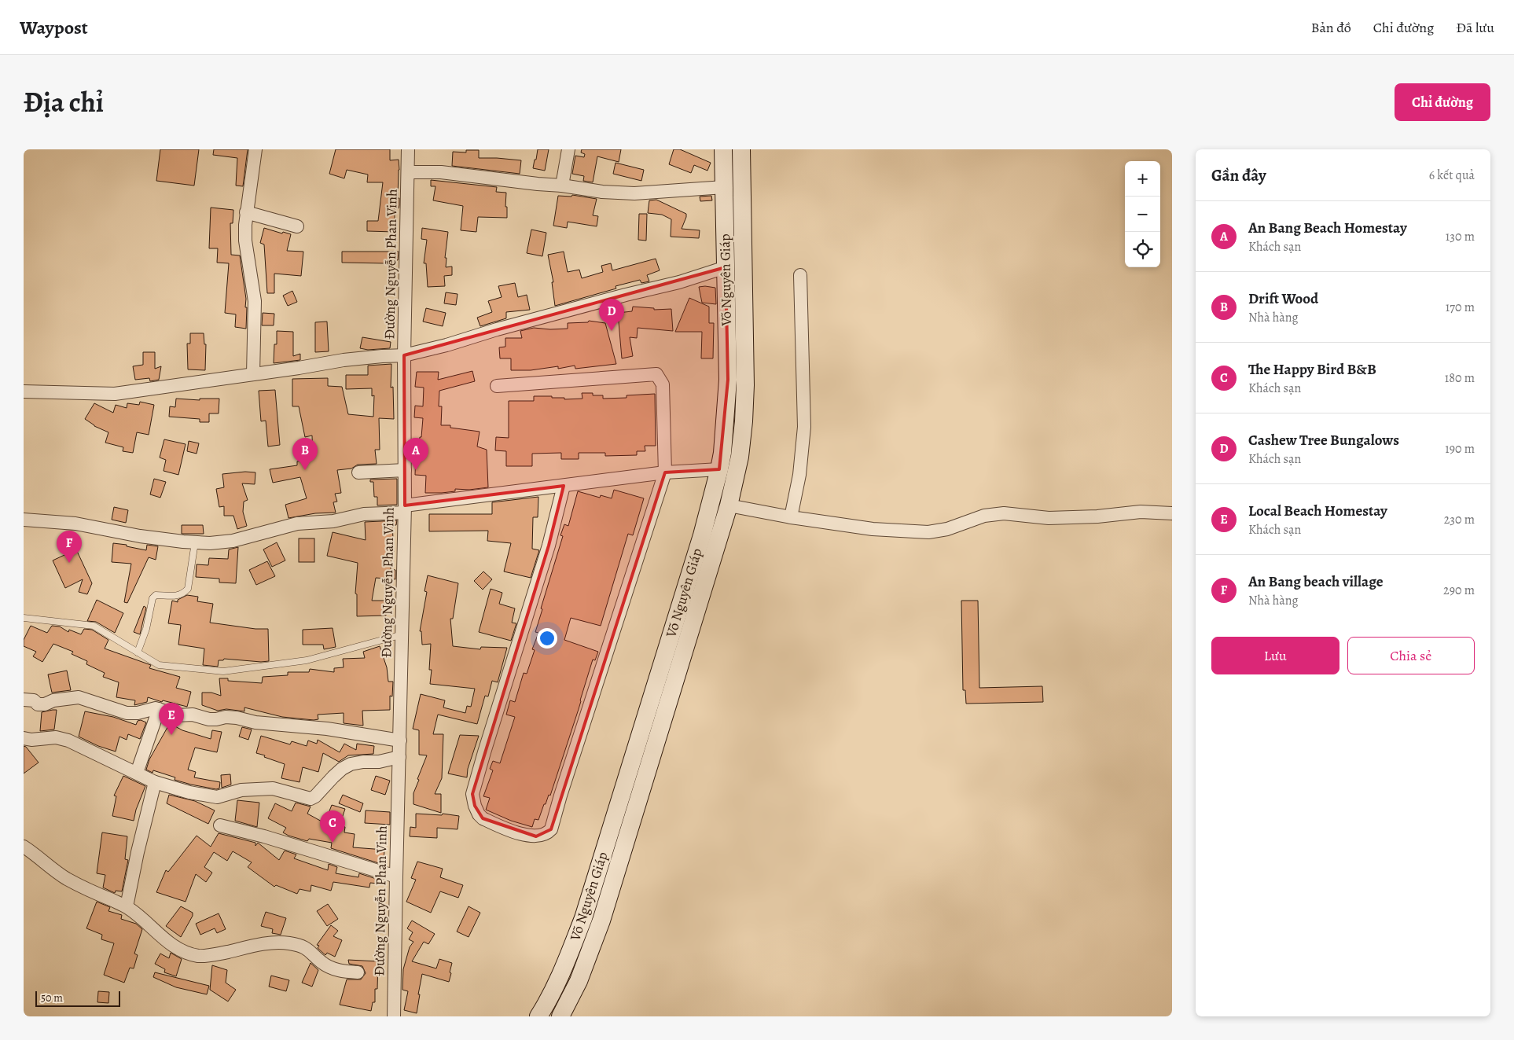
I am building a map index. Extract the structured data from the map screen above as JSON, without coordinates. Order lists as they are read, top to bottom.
{
  "streets": {
    "main road": ["Võ Nguyên Giáp"],
    "street": ["Đường Nguyễn Phan Vinh"]
  },
  "scale_bar": "50 m",
  "page": {
    "header": "Waypost",
    "nav": ["Bản đồ", "Chỉ đường", "Đã lưu"],
    "title": "Địa chỉ",
    "buttons": [
      "Chỉ đường",
      ["Lưu", "Chia sẻ"]
    ],
    "heading": ["Gần đây", "6 kết quả"],
    "map_buttons": ["+", "−"],
    "list": [
      {
        "mark": "A",
        "name": "An Bang Beach Homestay",
        "note": "Khách sạn",
        "value": "130 m"
      },
      {
        "mark": "B",
        "name": "Drift Wood",
        "note": "Nhà hàng",
        "value": "170 m"
      },
      {
        "mark": "C",
        "name": "The Happy Bird B&B",
        "note": "Khách sạn",
        "value": "180 m"
      },
      {
        "mark": "D",
        "name": "Cashew Tree Bungalows",
        "note": "Khách sạn",
        "value": "190 m"
      },
      {
        "mark": "E",
        "name": "Local Beach Homestay",
        "note": "Khách sạn",
        "value": "230 m"
      },
      {
        "mark": "F",
        "name": "An Bang beach village",
        "note": "Nhà hàng",
        "value": "290 m"
      }
    ],
    "pins": [
      "D",
      "A",
      "B",
      "F",
      "E",
      "C"
    ],
    "scale": "50 m"
  }
}
